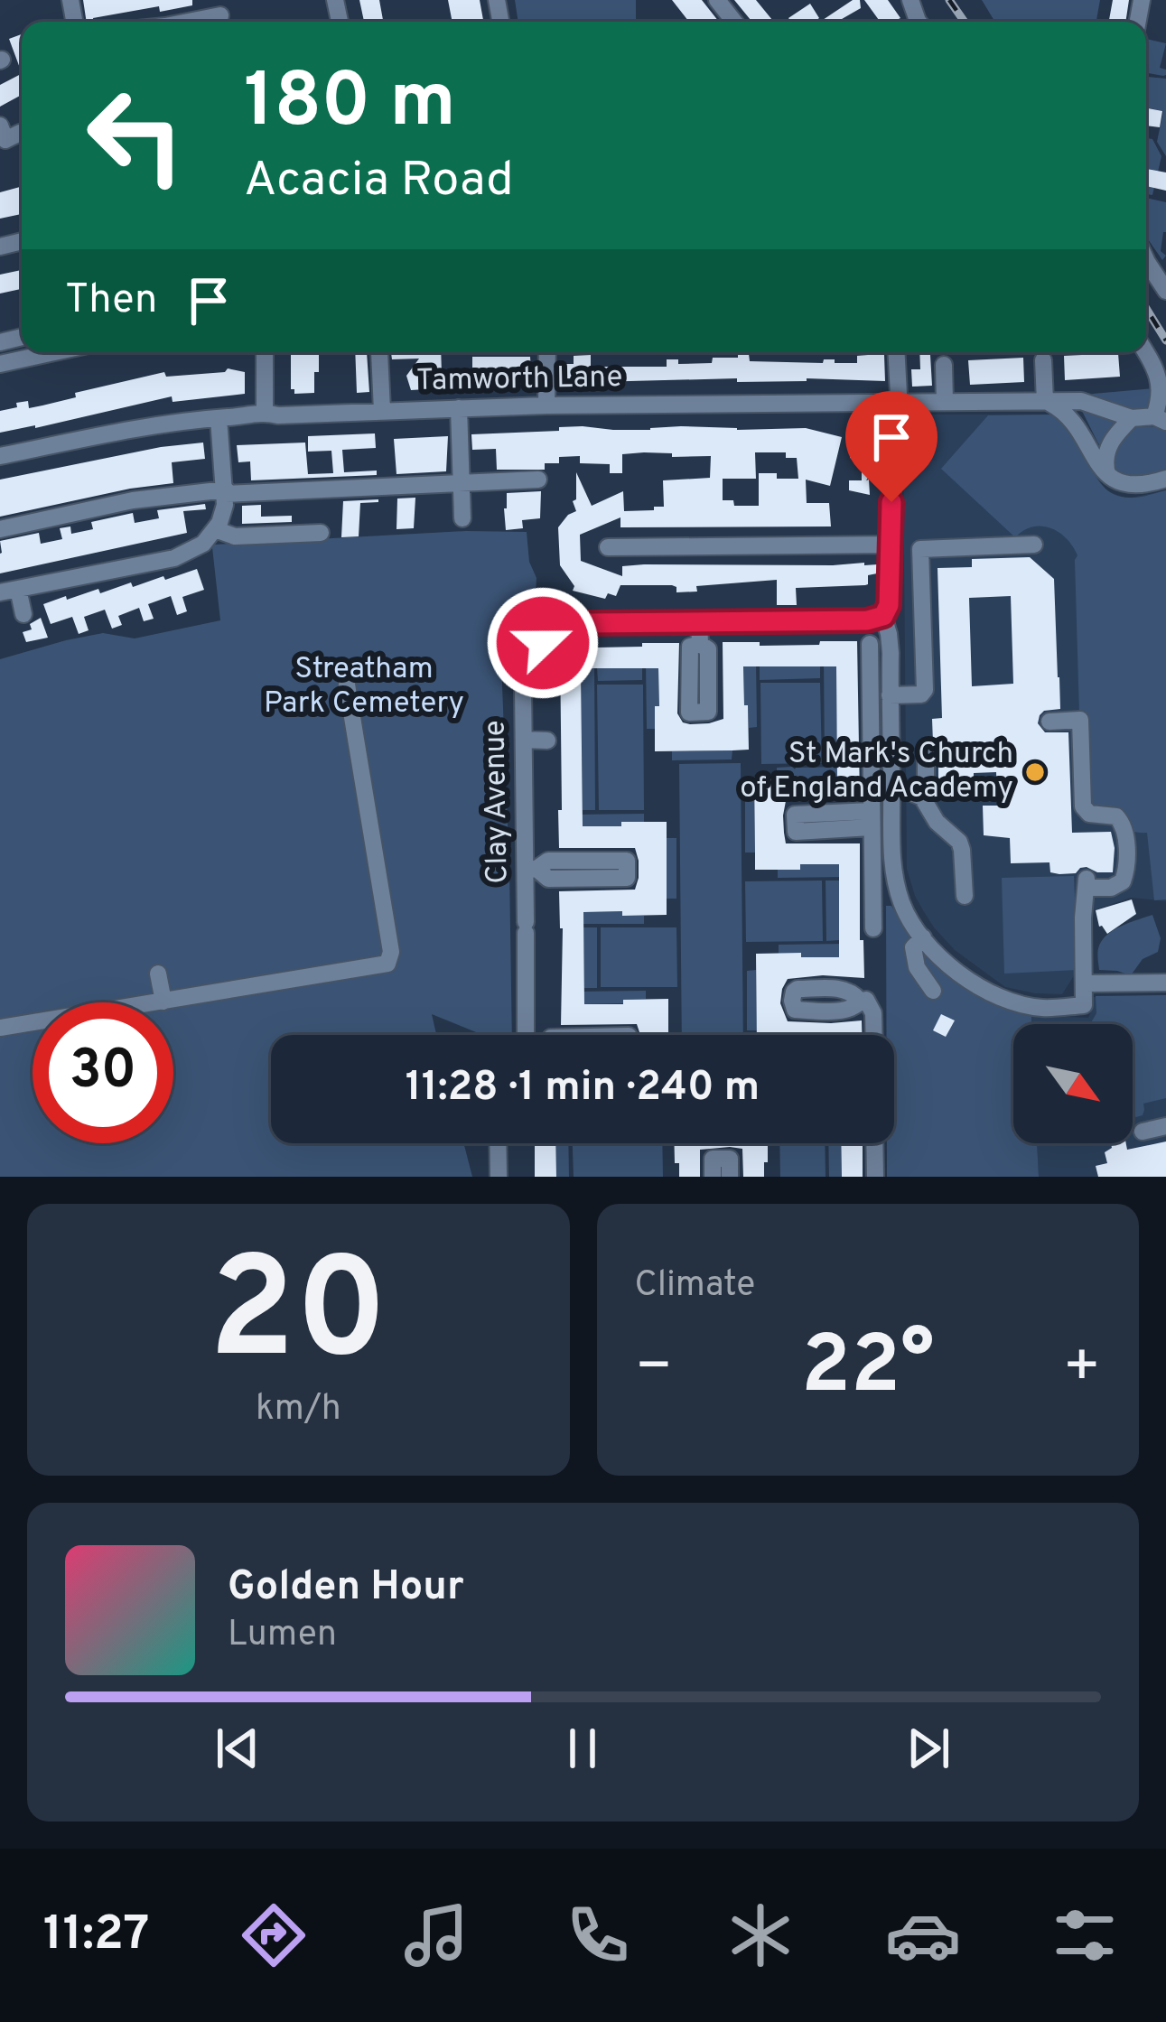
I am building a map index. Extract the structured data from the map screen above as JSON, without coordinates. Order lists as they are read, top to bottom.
{
  "streets": {
    "street": ["Tamworth Lane", "Clay Avenue"]
  },
  "parks": ["Streatham Park Cemetery"],
  "places": ["St Mark's Church of England Academy"],
  "north": "bottom right",
  "page": {
    "turn": ["180 m", "Acacia Road"],
    "then": "Then",
    "limit": "30",
    "trip": "11:28 · 1 min · 240 m",
    "tile": [
      ["20", "km/h"],
      "Climate"
    ],
    "heat": ["−", "22°", "+"],
    "song": ["Golden Hour", "Lumen"],
    "tabs": "11:27"
  }
}
